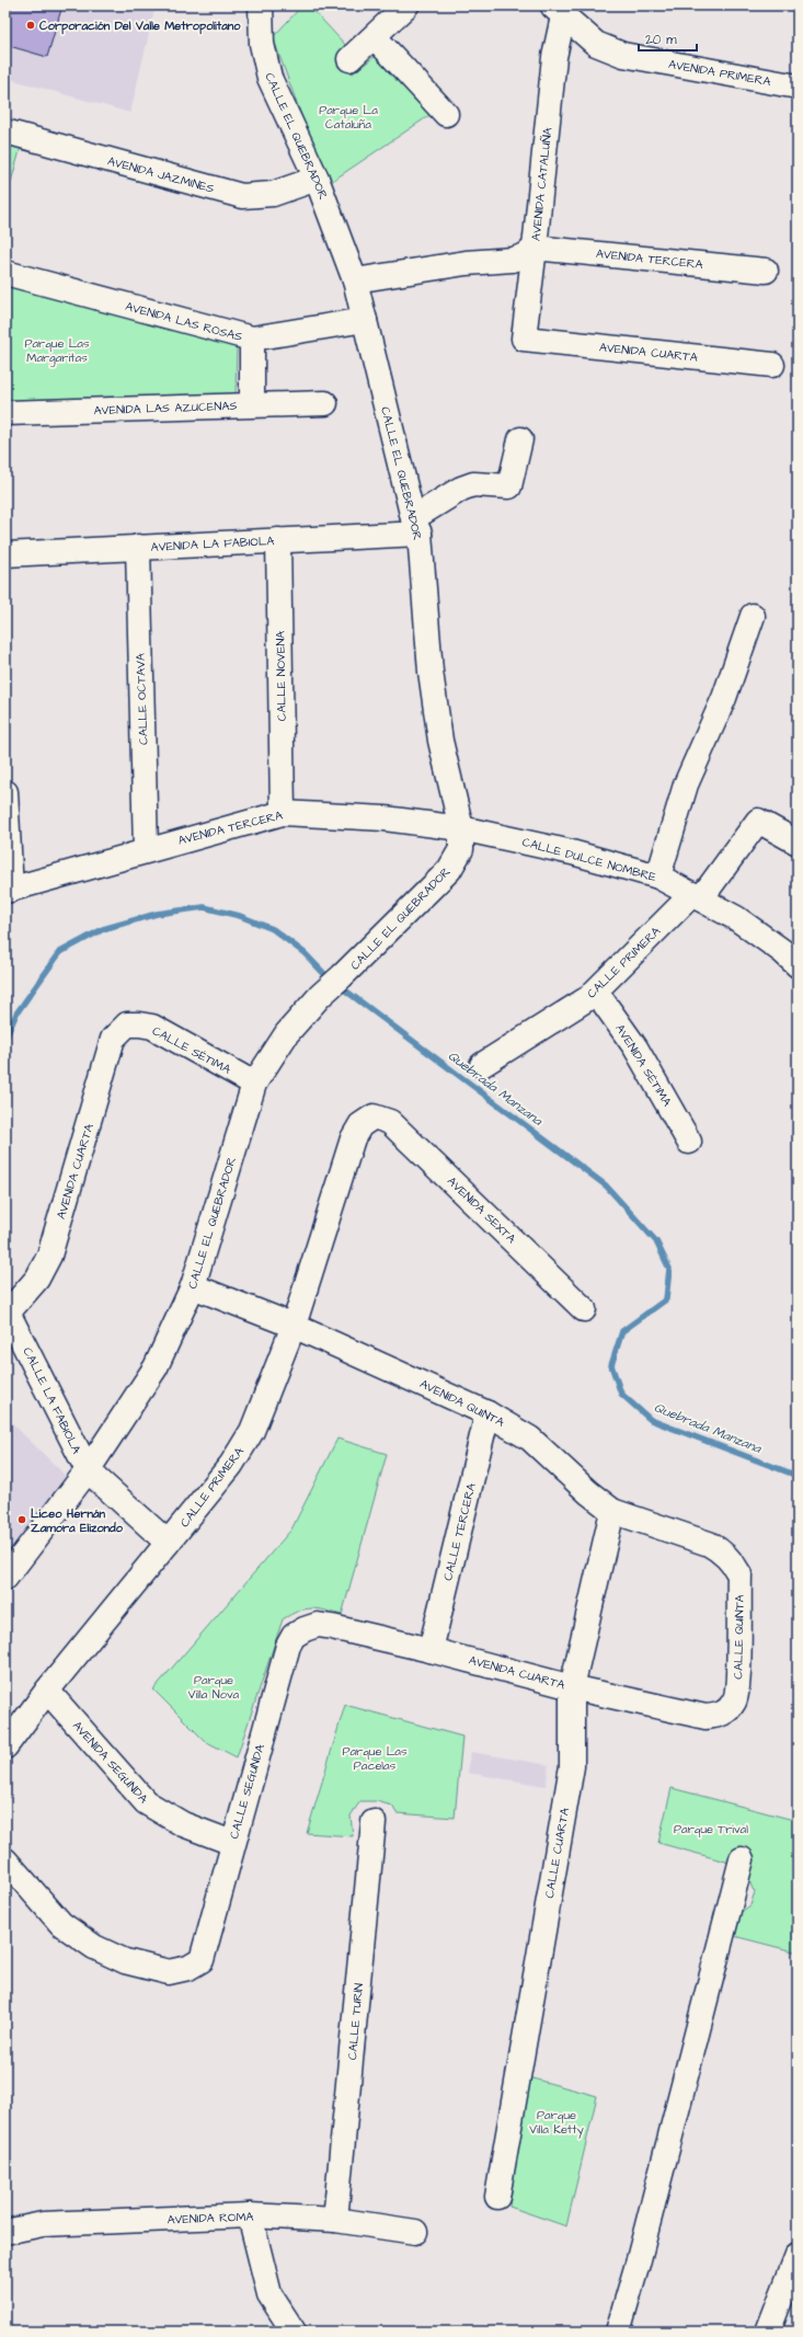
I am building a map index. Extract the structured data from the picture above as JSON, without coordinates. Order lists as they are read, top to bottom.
{
  "streets": {
    "street": [
      "AVENIDA PRIMERA",
      "CALLE EL QUEBRADOR",
      "AVENIDA JAZMINES",
      "AVENIDA CATALUÑA",
      "AVENIDA TERCERA",
      "AVENIDA LAS ROSAS",
      "AVENIDA CUARTA",
      "AVENIDA LAS AZUCENAS",
      "AVENIDA LA FABIOLA",
      "CALLE NOVENA",
      "CALLE OCTAVA",
      "CALLE DULCE NOMBRE",
      "CALLE PRIMERA",
      "CALLE SÉTIMA",
      "AVENIDA SÉTIMA",
      "AVENIDA SEXTA",
      "CALLE LA FABIOLA",
      "AVENIDA QUINTA",
      "CALLE TERCERA",
      "CALLE QUINTA",
      "AVENIDA SEGUNDA",
      "CALLE SEGUNDA",
      "CALLE CUARTA",
      "CALLE TURÍN",
      "AVENIDA ROMA"
    ]
  },
  "crossings": [
    ["AVENIDA PRIMERA", "AVENIDA CATALUÑA"],
    ["CALLE EL QUEBRADOR", "AVENIDA JAZMINES"],
    ["CALLE EL QUEBRADOR", "AVENIDA CATALUÑA"],
    ["CALLE EL QUEBRADOR", "AVENIDA TERCERA"],
    ["CALLE EL QUEBRADOR", "AVENIDA LAS ROSAS"],
    ["CALLE EL QUEBRADOR", "AVENIDA LA FABIOLA"],
    ["CALLE EL QUEBRADOR", "CALLE DULCE NOMBRE"],
    ["CALLE EL QUEBRADOR", "CALLE SÉTIMA"],
    ["CALLE EL QUEBRADOR", "CALLE LA FABIOLA"],
    ["CALLE EL QUEBRADOR", "AVENIDA QUINTA"],
    ["AVENIDA CATALUÑA", "AVENIDA TERCERA"],
    ["AVENIDA CATALUÑA", "AVENIDA CUARTA"],
    ["AVENIDA TERCERA", "AVENIDA CUARTA"],
    ["AVENIDA TERCERA", "CALLE NOVENA"],
    ["AVENIDA TERCERA", "CALLE OCTAVA"],
    ["AVENIDA TERCERA", "CALLE DULCE NOMBRE"],
    ["AVENIDA CUARTA", "CALLE SÉTIMA"],
    ["AVENIDA CUARTA", "CALLE LA FABIOLA"],
    ["AVENIDA CUARTA", "CALLE TERCERA"],
    ["AVENIDA CUARTA", "CALLE QUINTA"],
    ["AVENIDA CUARTA", "CALLE SEGUNDA"],
    ["AVENIDA CUARTA", "CALLE CUARTA"],
    ["AVENIDA LA FABIOLA", "CALLE NOVENA"],
    ["AVENIDA LA FABIOLA", "CALLE OCTAVA"],
    ["CALLE DULCE NOMBRE", "CALLE PRIMERA"],
    ["CALLE PRIMERA", "AVENIDA SÉTIMA"],
    ["CALLE PRIMERA", "AVENIDA SEXTA"],
    ["CALLE PRIMERA", "AVENIDA QUINTA"],
    ["CALLE PRIMERA", "AVENIDA SEGUNDA"],
    ["AVENIDA QUINTA", "CALLE TERCERA"],
    ["AVENIDA QUINTA", "CALLE QUINTA"],
    ["AVENIDA QUINTA", "CALLE CUARTA"],
    ["AVENIDA SEGUNDA", "CALLE SEGUNDA"],
    ["CALLE TURÍN", "AVENIDA ROMA"]
  ],
  "water": ["Quebrada Manzana"],
  "parks": [
    "Parque La Cataluña",
    "Parque Las Margaritas",
    "Parque Villa Nova",
    "Parque Las Pacelas",
    "Parque Trival",
    "Parque Villa Ketty"
  ],
  "places": ["Corporación Del Valle Metropolitano", "Liceo Hernán Zamora Elizondo"],
  "scale_bar": "20 m"
}
